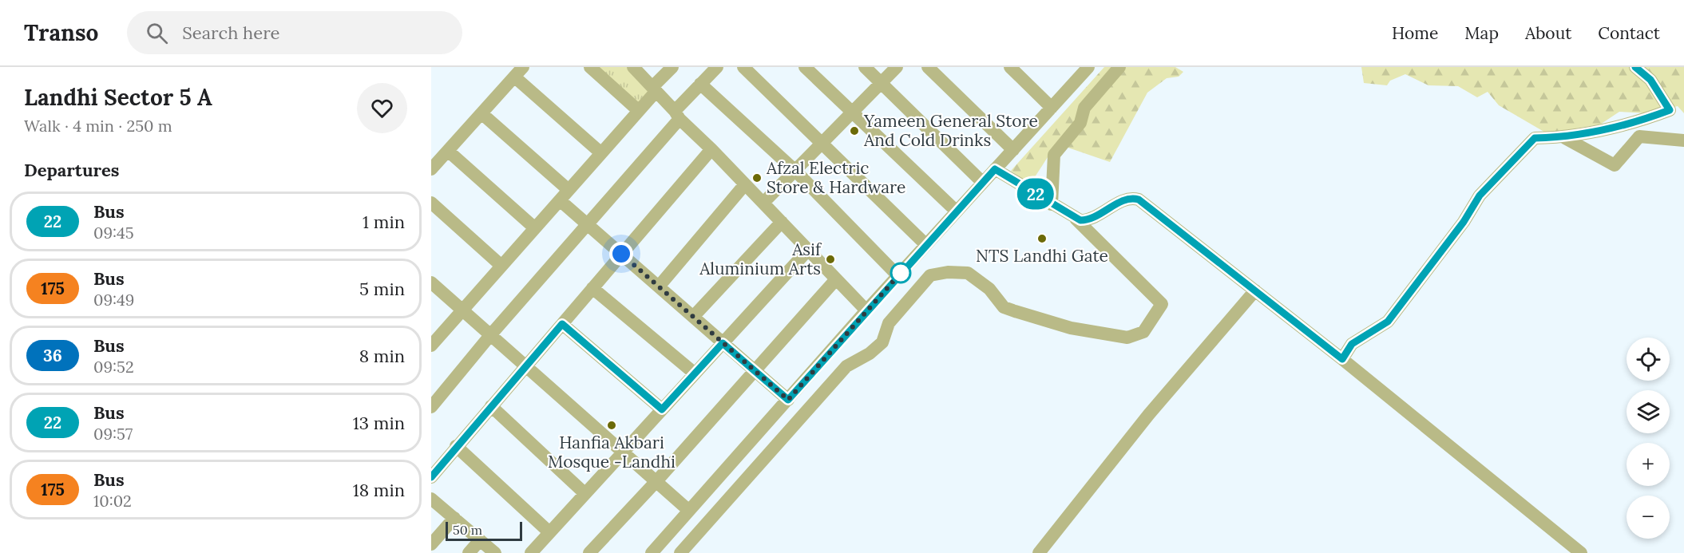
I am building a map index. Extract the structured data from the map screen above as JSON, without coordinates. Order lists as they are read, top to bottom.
{
  "places": [
    "Yameen General Store And Cold Drinks",
    "Afzal Electric Store & Hardware",
    "NTS Landhi Gate",
    "Asif Aluminium Arts",
    "Hanfia Akbari Mosque -Landhi"
  ],
  "lines": ["bus line 22"],
  "scale_bar": "50 m",
  "page": {
    "header": "Transo",
    "search": "Search here",
    "nav": [
      "Home",
      "Map",
      "About",
      "Contact"
    ],
    "heading": [
      ["Landhi Sector 5 A", "Walk · 4 min · 250 m"],
      "Departures"
    ],
    "on_map": "22",
    "list": [
      {
        "mark": "22",
        "name": "Bus",
        "note": "09:45",
        "value": "1 min"
      },
      {
        "mark": "175",
        "name": "Bus",
        "note": "09:49",
        "value": "5 min"
      },
      {
        "mark": "36",
        "name": "Bus",
        "note": "09:52",
        "value": "8 min"
      },
      {
        "mark": "22",
        "name": "Bus",
        "note": "09:57",
        "value": "13 min"
      },
      {
        "mark": "175",
        "name": "Bus",
        "note": "10:02",
        "value": "18 min"
      }
    ],
    "map_buttons": ["+", "−"],
    "scale": "50 m"
  }
}
